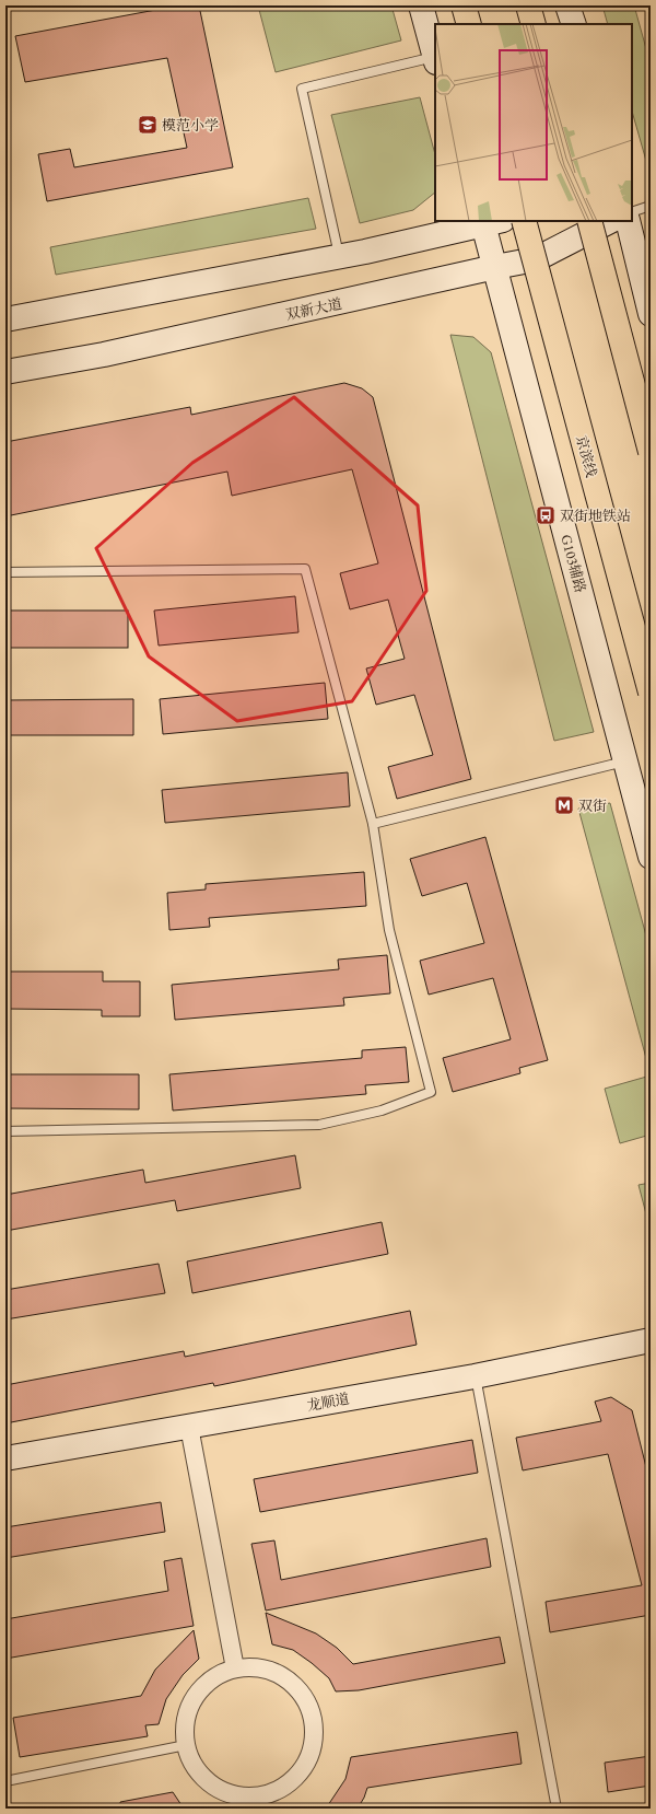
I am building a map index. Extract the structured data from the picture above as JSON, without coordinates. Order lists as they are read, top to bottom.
{
  "streets": {
    "highway": ["京滨线"],
    "street": ["双新大道", "G103辅路", "龙顺道"]
  },
  "crossings": [
    ["双新大道", "G103辅路"]
  ],
  "places": {
    "school or university": ["模范小学"],
    "bus stop": ["双街地铁站"],
    "metro station": ["双街"]
  }
}
